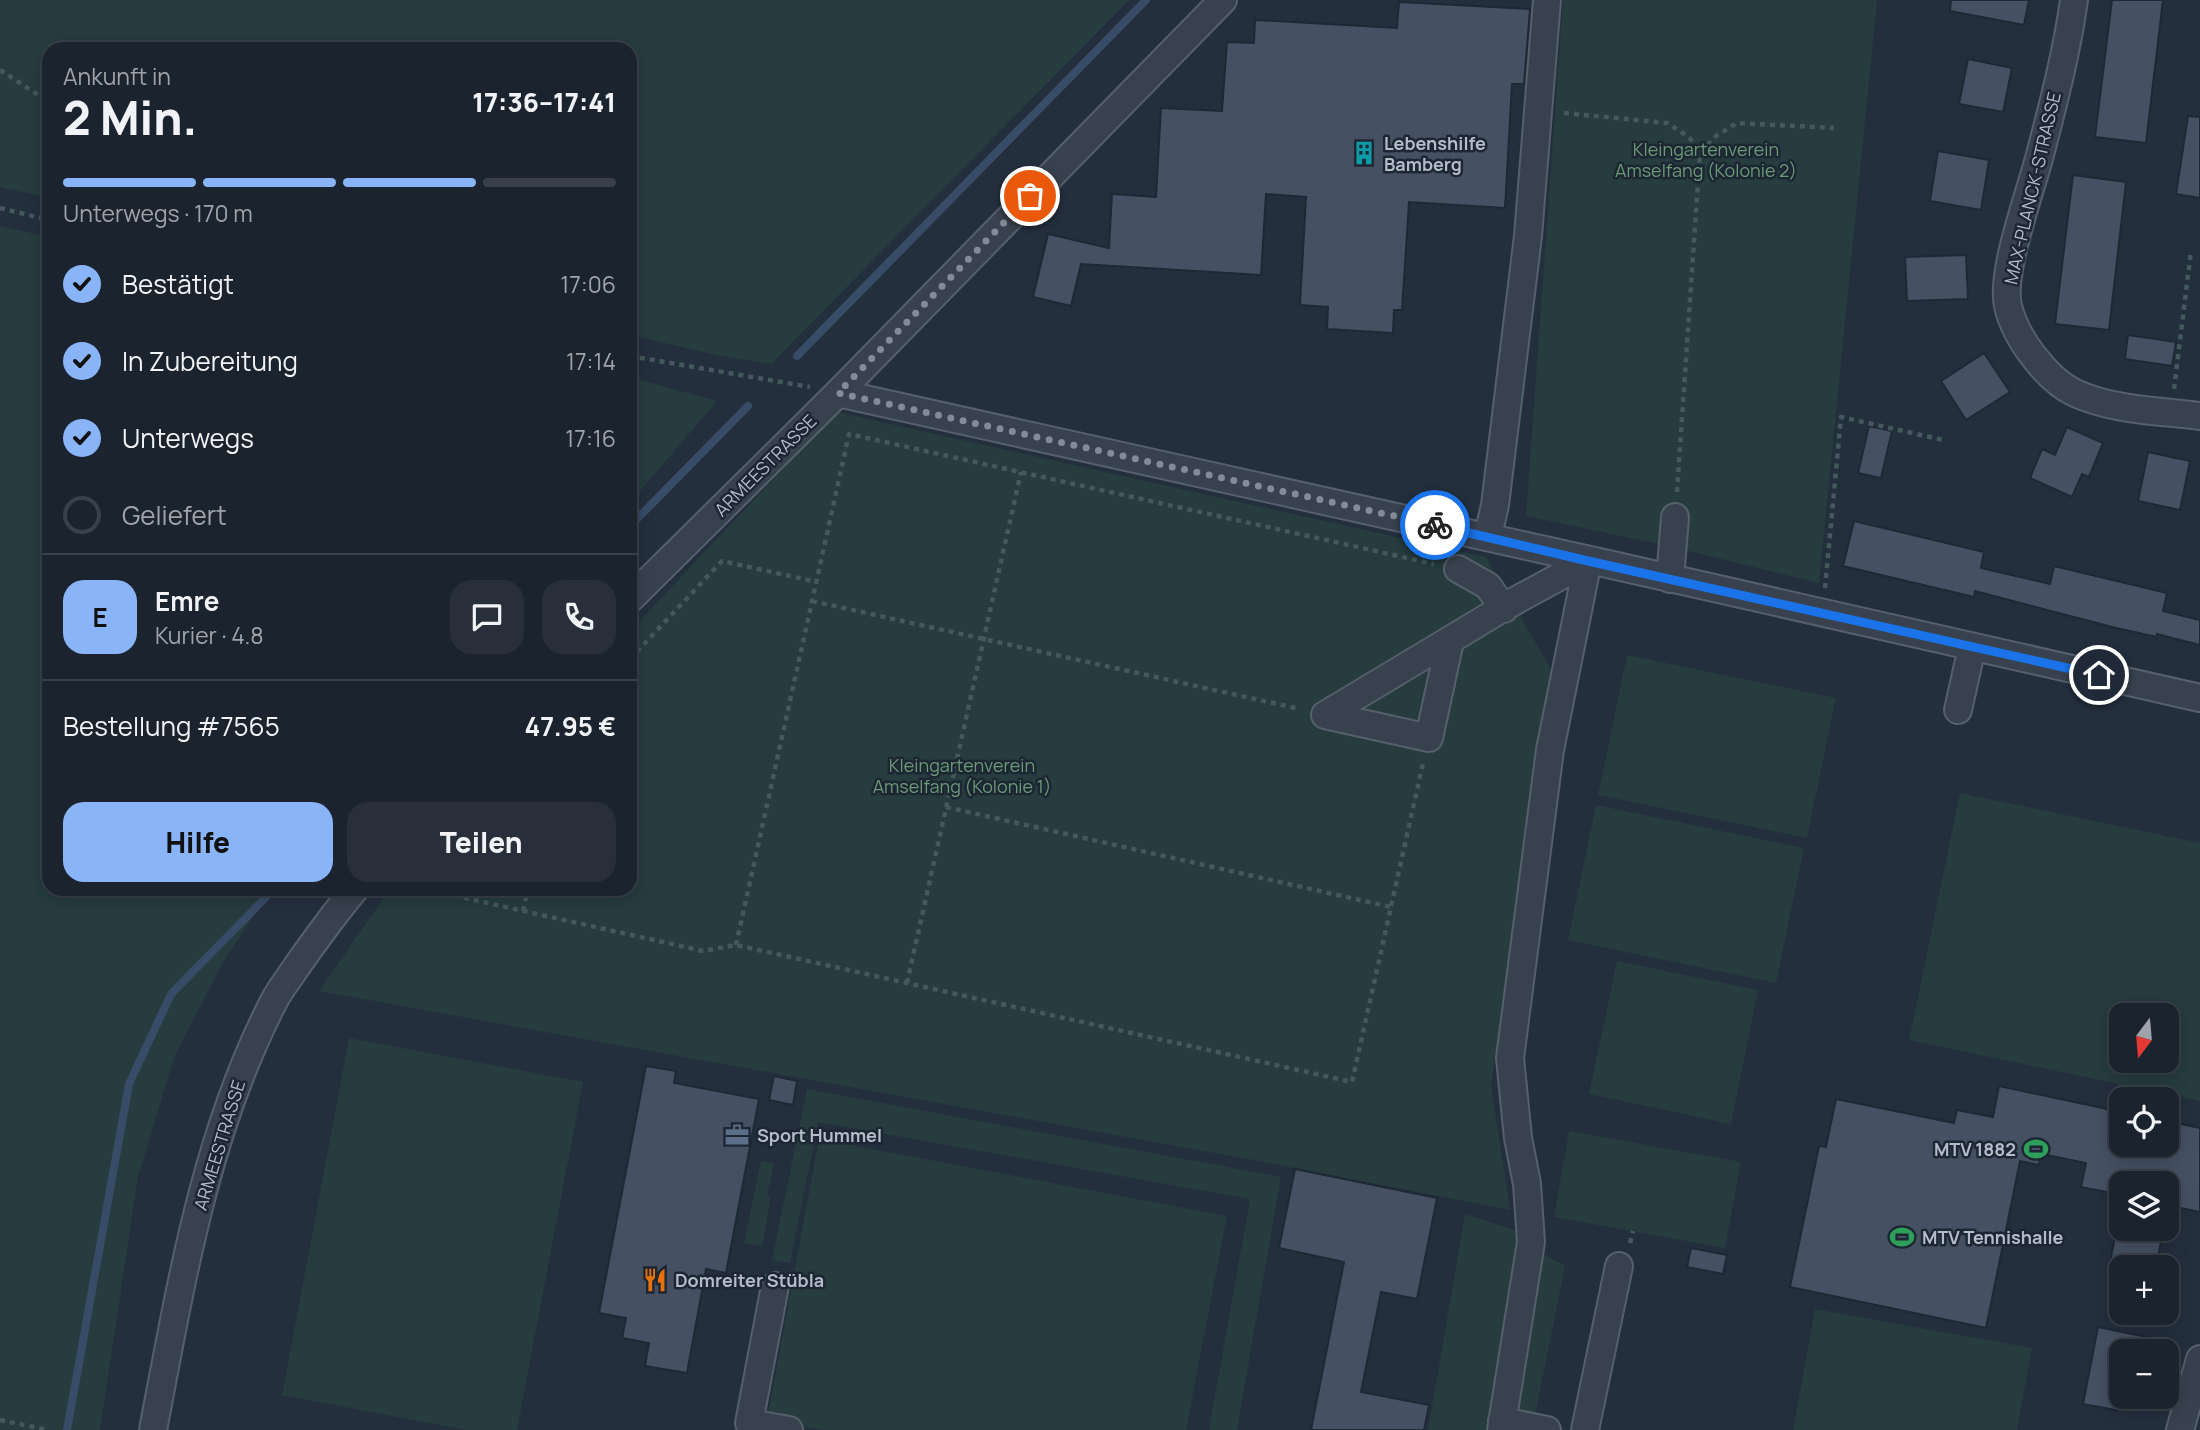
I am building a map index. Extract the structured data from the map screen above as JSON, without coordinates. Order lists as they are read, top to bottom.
{
  "streets": {
    "street": ["MAX-PLANCK-STRASSE", "ARMEESTRASSE"]
  },
  "parks": ["Kleingartenverein Amselfang (Kolonie 2)", "Kleingartenverein Amselfang (Kolonie 1)"],
  "places": {
    "building": ["Lebenshilfe Bamberg"],
    "office": ["Sport Hummel"],
    "sports": ["MTV 1882", "MTV Tennishalle"],
    "restaurant": ["Domreiter Stübla"]
  },
  "north": "bottom",
  "page": {
    "heading": ["2 Min.", "Ankunft in", "17:36–17:41"],
    "panel": [
      "Emre",
      "Kurier · 4.8",
      "Bestellung #7565",
      "47.95 €"
    ],
    "bar": "Unterwegs · 170 m",
    "list": [
      ["Bestätigt", "17:06"],
      ["In Zubereitung", "17:14"],
      ["Unterwegs", "17:16"],
      "Geliefert"
    ],
    "round": "E",
    "buttons": ["Hilfe", "Teilen"],
    "map_buttons": ["+", "−"]
  }
}
